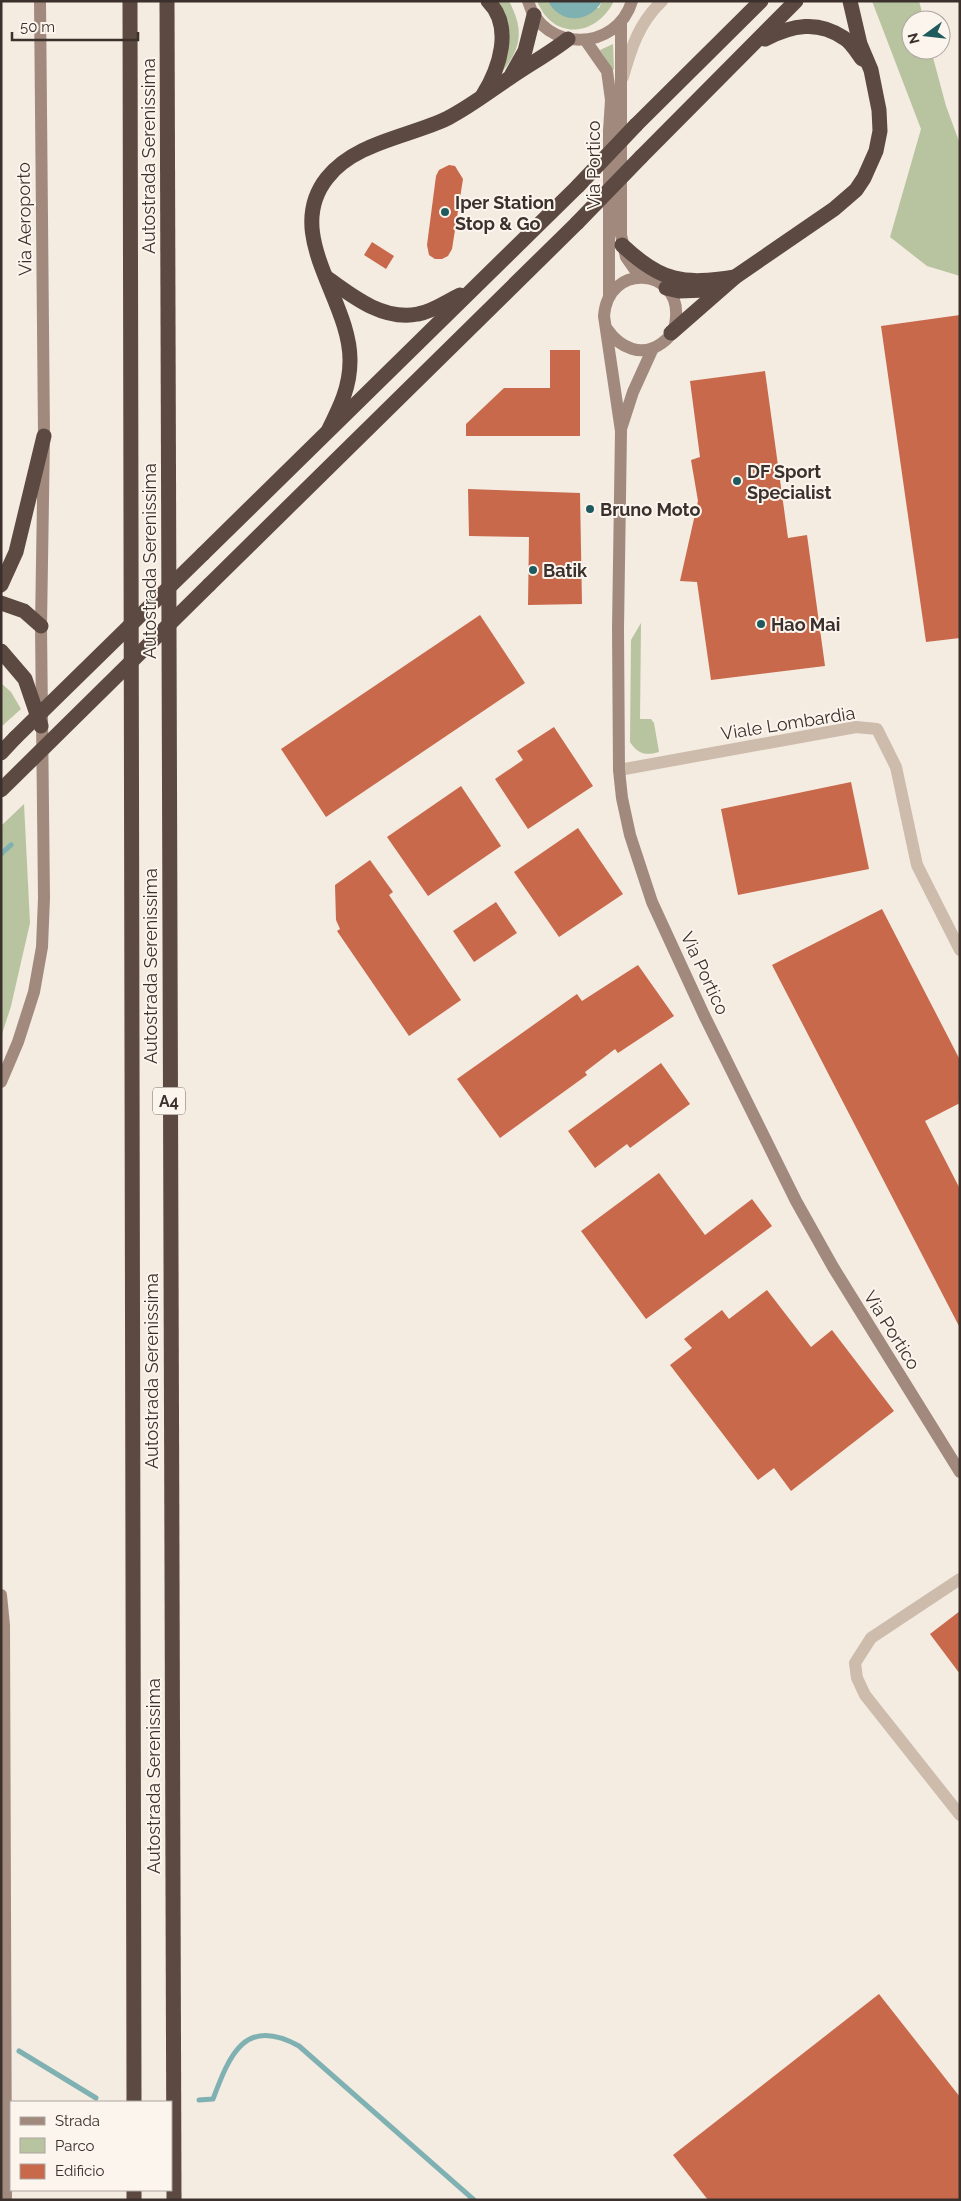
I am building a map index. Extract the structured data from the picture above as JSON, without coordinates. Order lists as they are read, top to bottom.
{
  "streets": {
    "highway": ["Autostrada Serenissima", "A4"],
    "main road": ["Via Portico", "Via Aeroporto"],
    "street": ["Viale Lombardia"]
  },
  "crossings": [
    ["Via Portico", "Viale Lombardia"]
  ],
  "places": [
    "Iper Station Stop & Go",
    "DF Sport Specialist",
    "Bruno Moto",
    "Batik",
    "Hao Mai"
  ],
  "legend": ["Strada", "Parco", "Edificio"],
  "scale_bar": "50 m",
  "north": "left"
}
